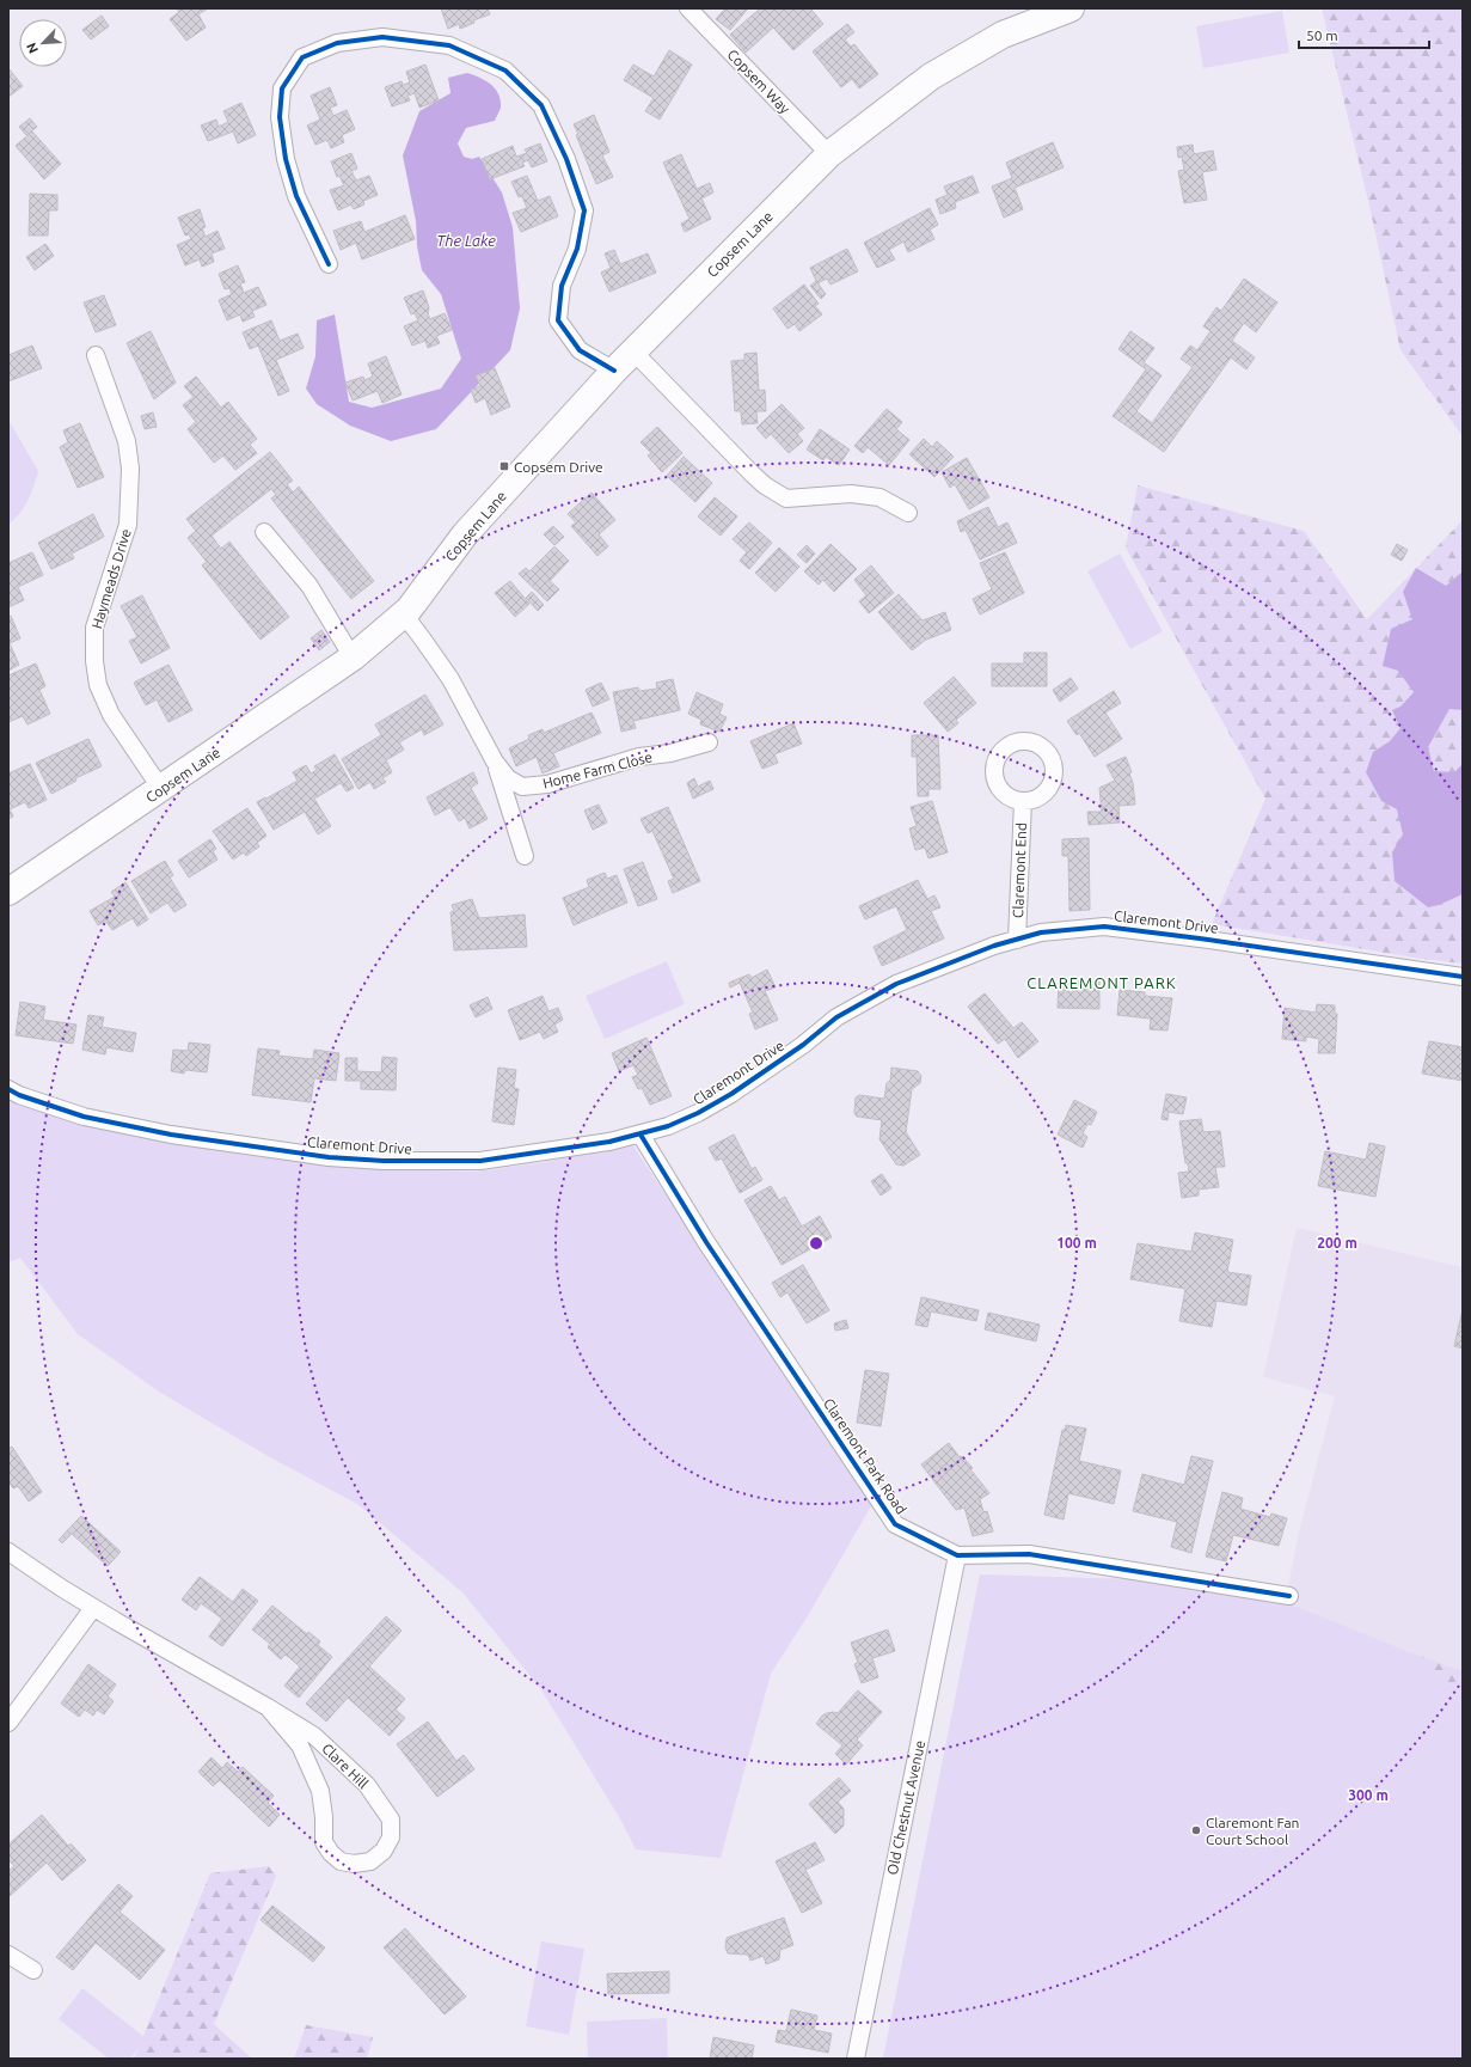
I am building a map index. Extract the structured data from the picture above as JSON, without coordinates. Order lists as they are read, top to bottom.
{
  "streets": {
    "main road": ["Copsem Lane"],
    "street": [
      "Copsem Way",
      "Haymeads Drive",
      "Home Farm Close",
      "Claremont End",
      "Claremont Drive",
      "Claremont Park Road",
      "Clare Hill",
      "Old Chestnut Avenue"
    ]
  },
  "crossings": [
    ["Copsem Way", "Copsem Lane"],
    ["Copsem Lane", "Haymeads Drive"],
    ["Copsem Lane", "Home Farm Close"],
    ["Claremont End", "Claremont Drive"],
    ["Claremont Drive", "Claremont Park Road"],
    ["Claremont Park Road", "Old Chestnut Avenue"]
  ],
  "districts": ["CLAREMONT PARK"],
  "water": ["The Lake"],
  "places": {
    "transit": ["Copsem Drive"],
    "other": ["Claremont Fan Court School"]
  },
  "scale_bar": "50 m",
  "north": "bottom left",
  "rings": ["100 m", "200 m", "300 m"]
}
